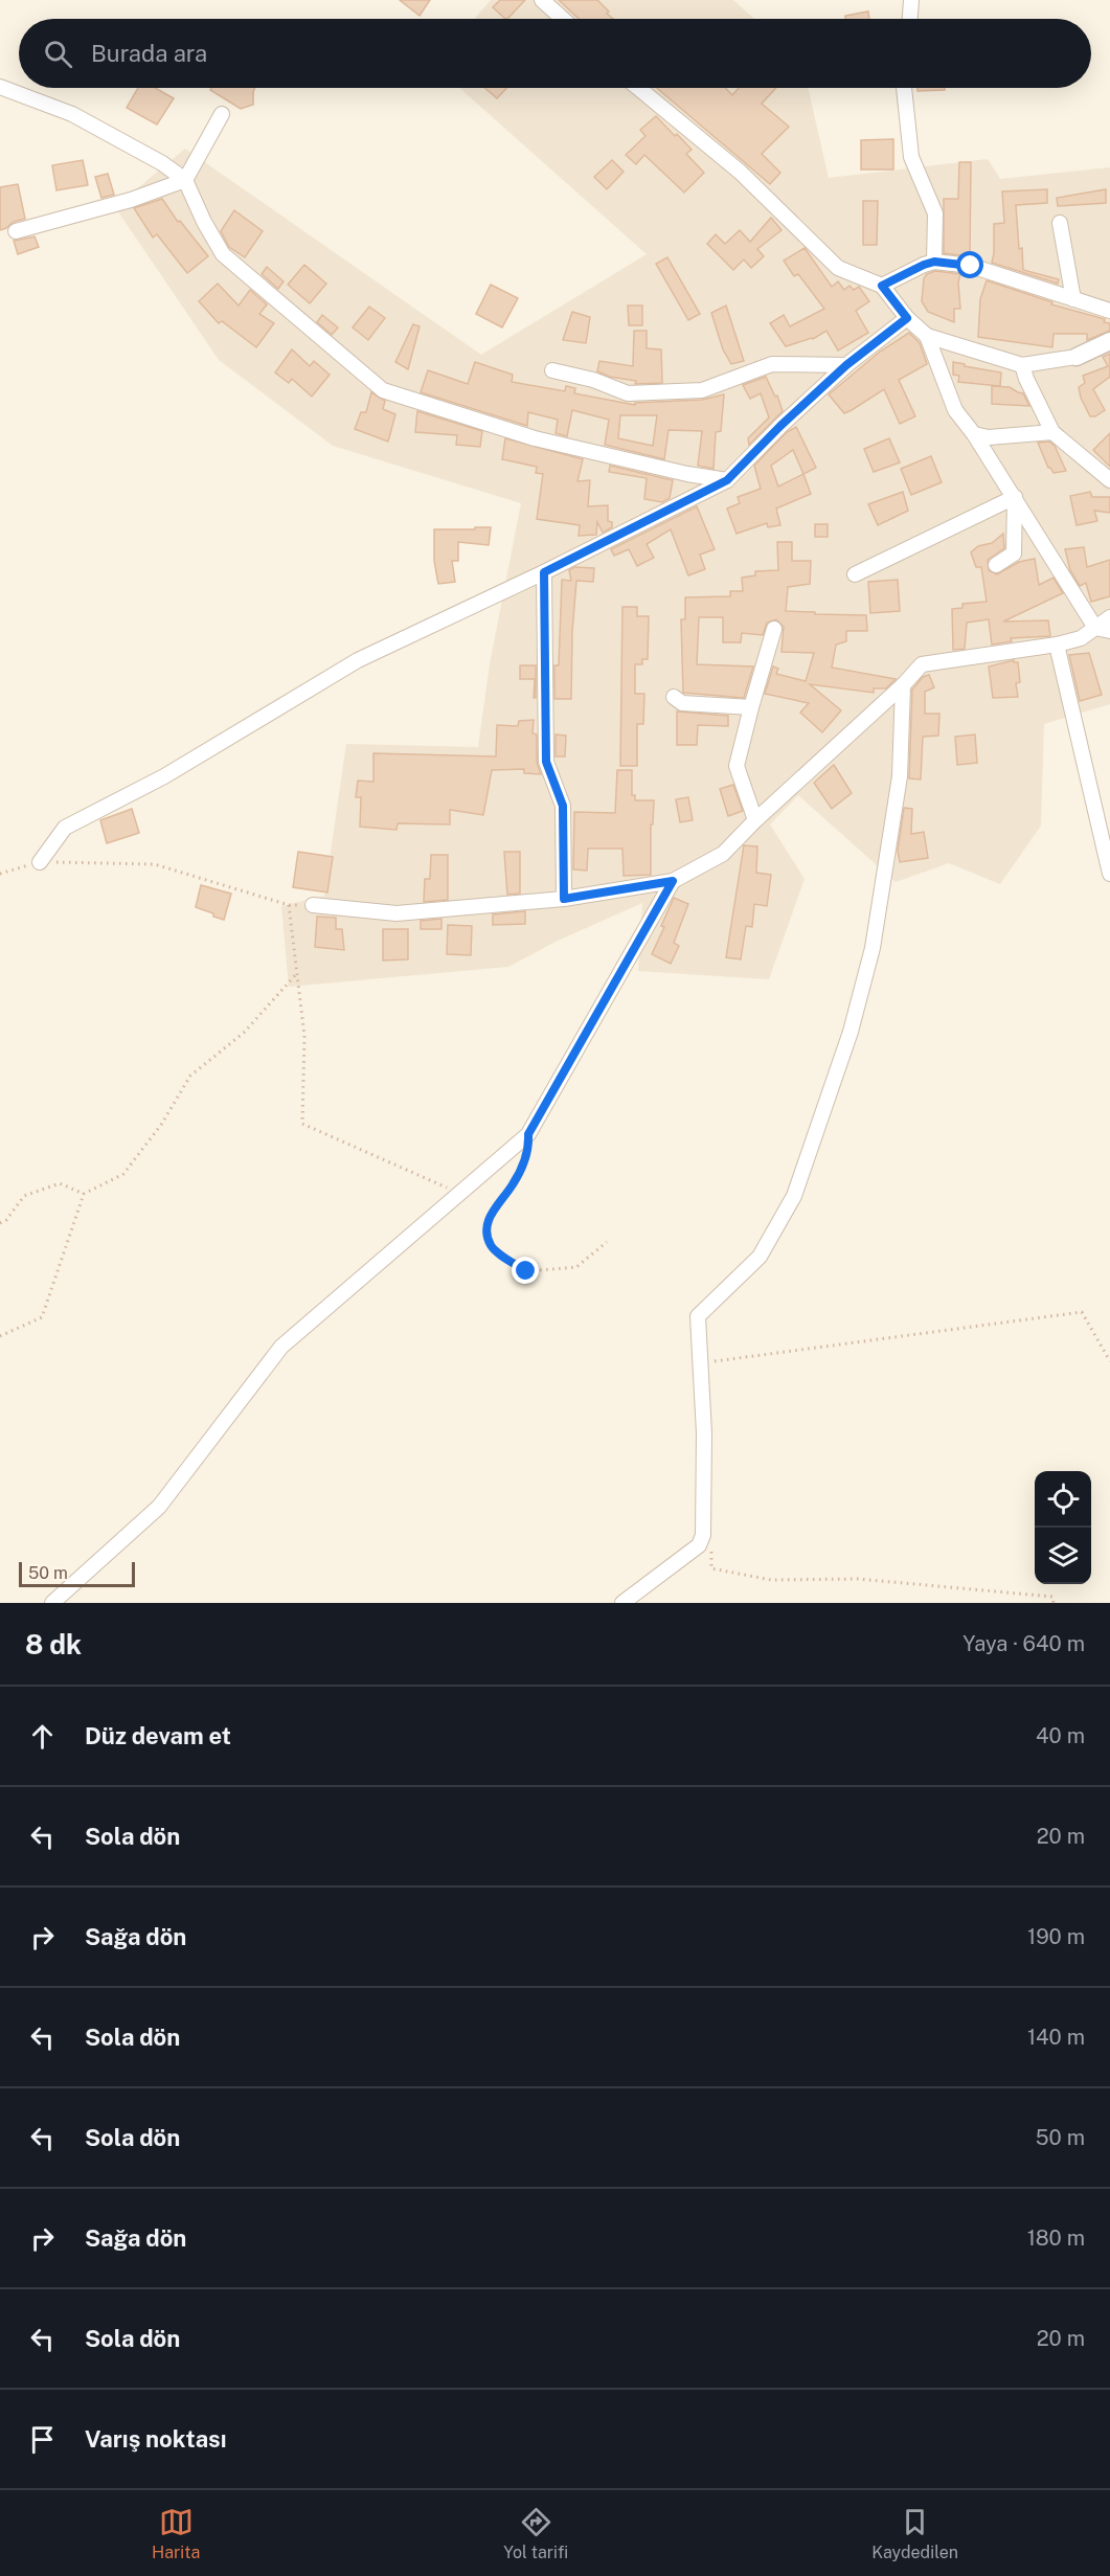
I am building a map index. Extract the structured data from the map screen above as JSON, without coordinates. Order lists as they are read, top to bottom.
{
  "scale_bar": "50 m",
  "page": {
    "search": "Burada ara",
    "scale": "50 m",
    "heading": ["8 dk", "Yaya · 640 m"],
    "list": [
      ["Düz devam et", "40 m"],
      ["Sola dön", "20 m"],
      ["Sağa dön", "190 m"],
      ["Sola dön", "140 m"],
      ["Sola dön", "50 m"],
      ["Sağa dön", "180 m"],
      ["Sola dön", "20 m"],
      "Varış noktası"
    ],
    "nav": ["Harita", "Yol tarifi", "Kaydedilen"]
  }
}
